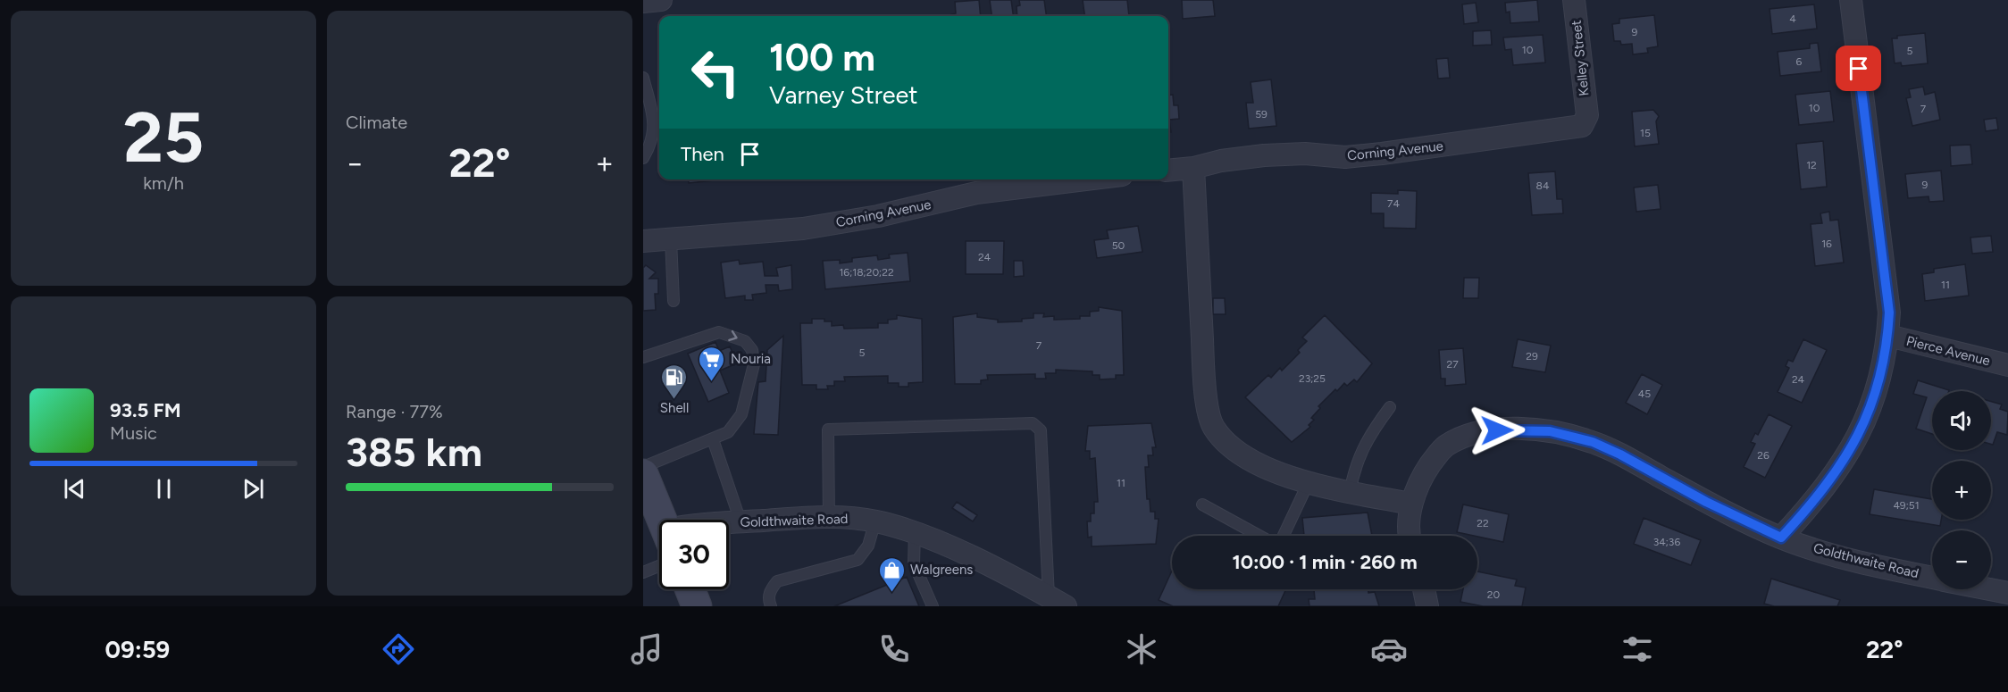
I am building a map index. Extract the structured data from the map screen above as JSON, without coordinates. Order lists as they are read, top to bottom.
{
  "streets": {
    "street": [
      "Kelley Street",
      "Corning Avenue",
      "Pierce Avenue",
      "Goldthwaite Road"
    ]
  },
  "crossings": [
    ["Kelley Street", "Corning Avenue"]
  ],
  "places": {
    "supermarket": ["Nouria"],
    "fuel station": ["Shell"],
    "shop": ["Walgreens"]
  },
  "house_numbers": [
    "4",
    "9",
    "10",
    "5",
    "6",
    "10",
    "7",
    "59",
    "15",
    "12",
    "9",
    "84",
    "74",
    "16",
    "50",
    "24",
    "16;18;20;22",
    "11",
    "7",
    "5",
    "29",
    "27",
    "23;25",
    "24",
    "45",
    "26",
    "11",
    "49;51",
    "22",
    "34;36",
    "20"
  ],
  "page": {
    "tile": [
      ["25", "km/h"],
      "Climate",
      ["Range · 77%", "385 km"]
    ],
    "turn": ["100 m", "Varney Street"],
    "then": "Then",
    "heat": ["−", "22°", "+"],
    "song": ["93.5 FM", "Music"],
    "map_buttons": ["+", "−"],
    "limit": "30",
    "trip": "10:00 · 1 min · 260 m",
    "tabs": ["09:59", "22°"]
  }
}
